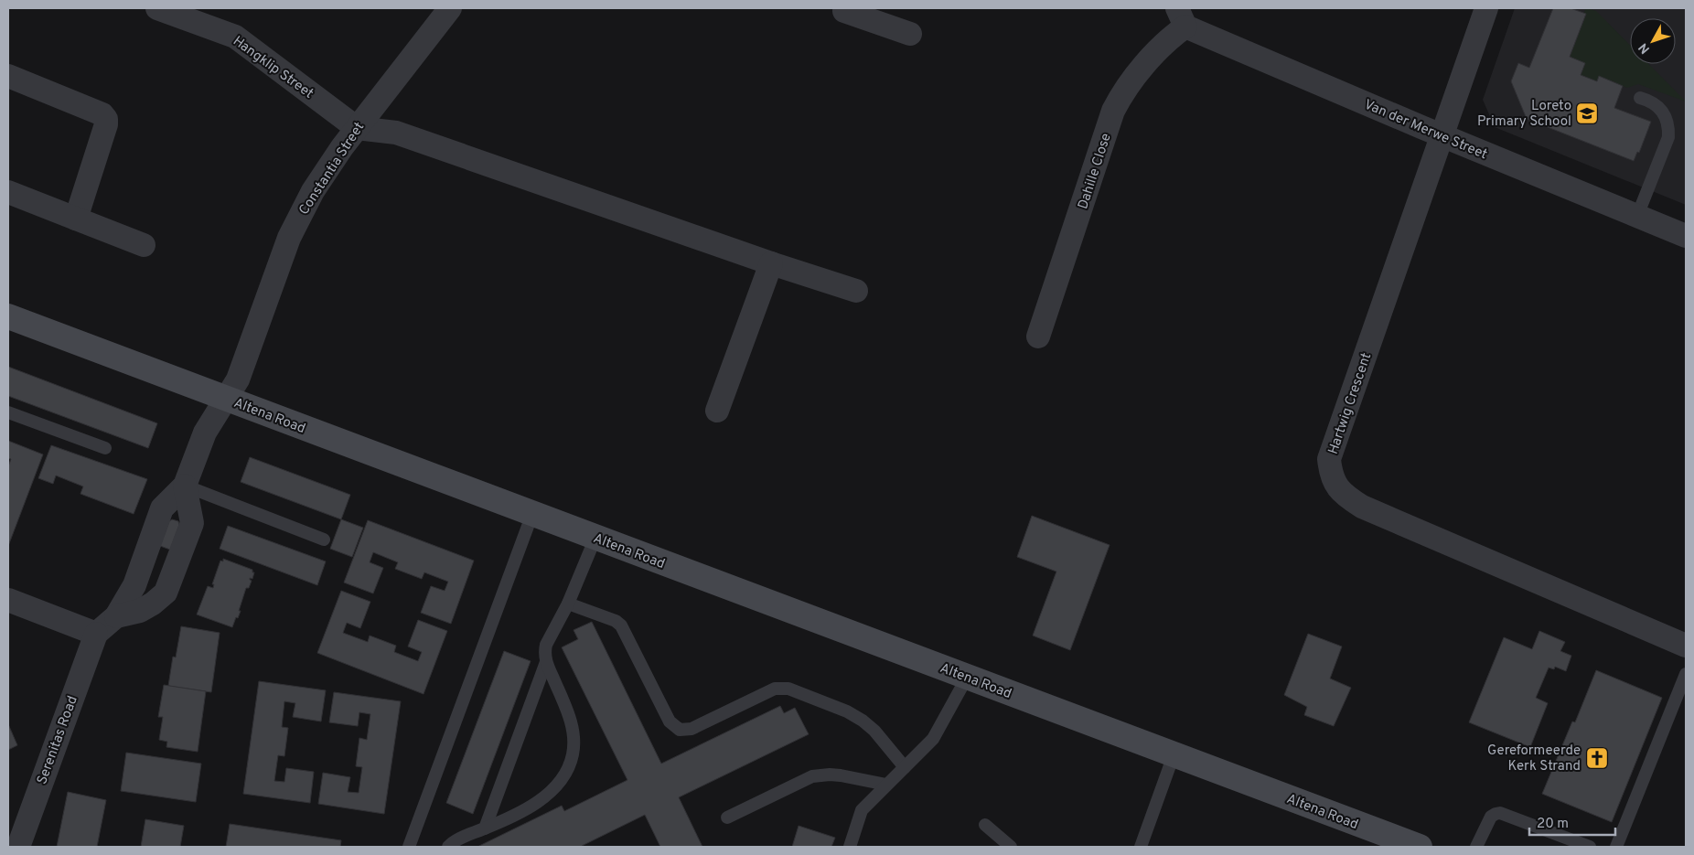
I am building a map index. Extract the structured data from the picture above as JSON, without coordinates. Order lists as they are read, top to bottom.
{
  "streets": {
    "street": [
      "Hangklip Street",
      "Van der Merwe Street",
      "Constantia Street",
      "Dahille Close",
      "Hartwig Crescent",
      "Altena Road",
      "Serenitas Road"
    ]
  },
  "crossings": [
    ["Hangklip Street", "Constantia Street"],
    ["Van der Merwe Street", "Dahille Close"],
    ["Van der Merwe Street", "Hartwig Crescent"],
    ["Constantia Street", "Altena Road"],
    ["Constantia Street", "Serenitas Road"],
    ["Altena Road", "Serenitas Road"]
  ],
  "places": {
    "school or university": ["Loreto Primary School"],
    "church": ["Gereformeerde Kerk Strand"]
  },
  "scale_bar": "20 m",
  "north": "bottom left"
}
